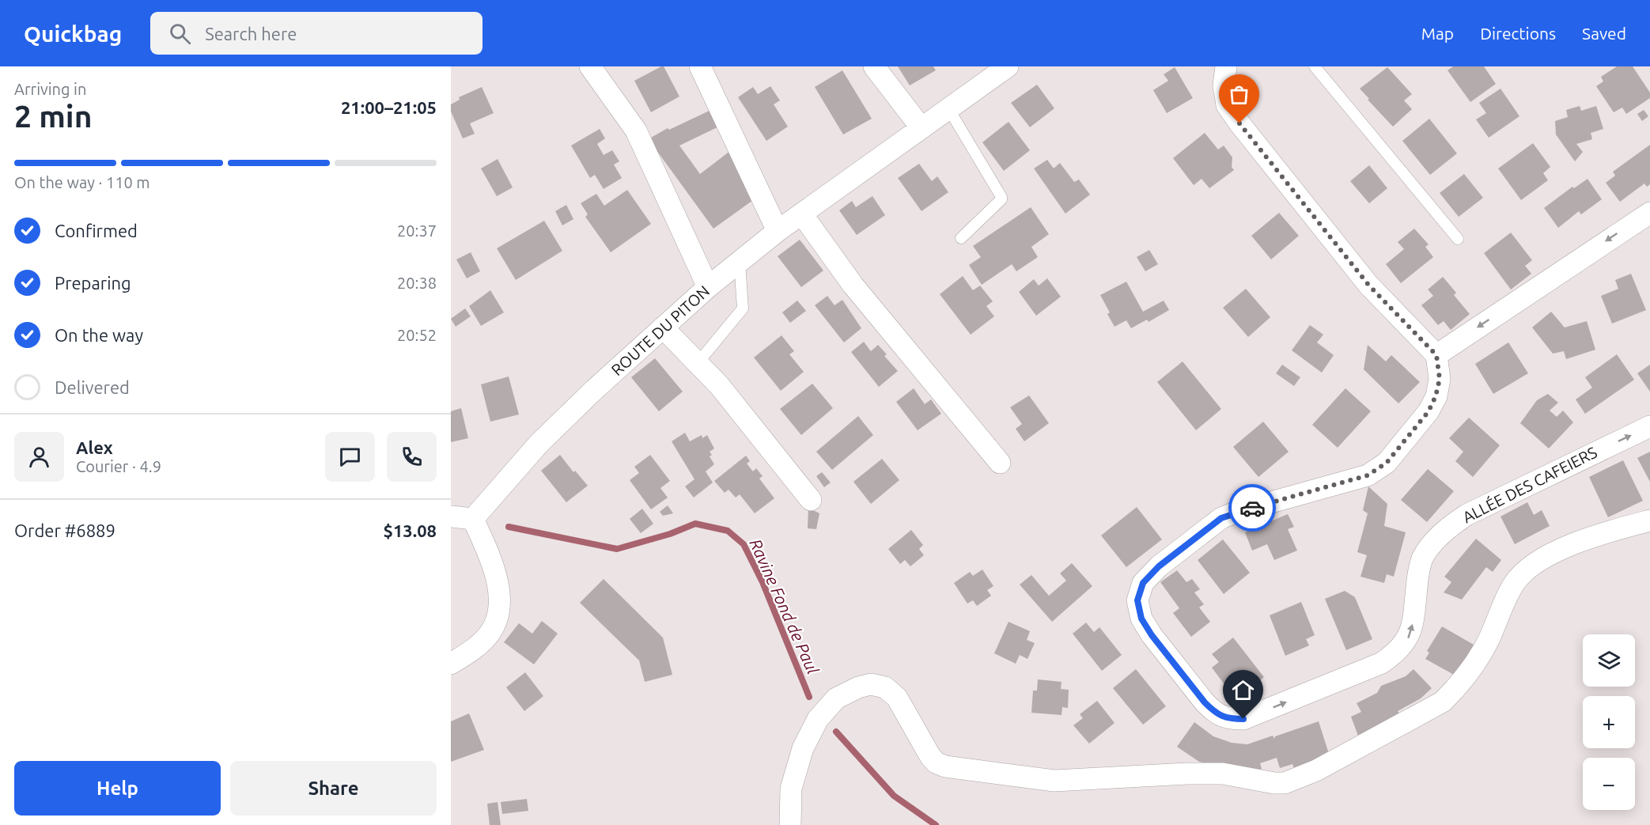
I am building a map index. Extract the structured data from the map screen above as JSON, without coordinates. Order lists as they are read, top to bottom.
{
  "streets": {
    "street": ["ROUTE DU PITON", "ALLÉE DES CAFEIERS"]
  },
  "water": ["Ravine Fond de Paul"],
  "page": {
    "header": "Quickbag",
    "search": "Search here",
    "nav": ["Map", "Directions", "Saved"],
    "heading": ["2 min", "Arriving in", "21:00–21:05"],
    "panel": [
      "Alex",
      "Courier · 4.9",
      "Order #6889",
      "$13.08"
    ],
    "bar": "On the way · 110 m",
    "list": [
      ["Confirmed", "20:37"],
      ["Preparing", "20:38"],
      ["On the way", "20:52"],
      "Delivered"
    ],
    "map_buttons": ["+", "−"],
    "buttons": ["Help", "Share"]
  }
}
